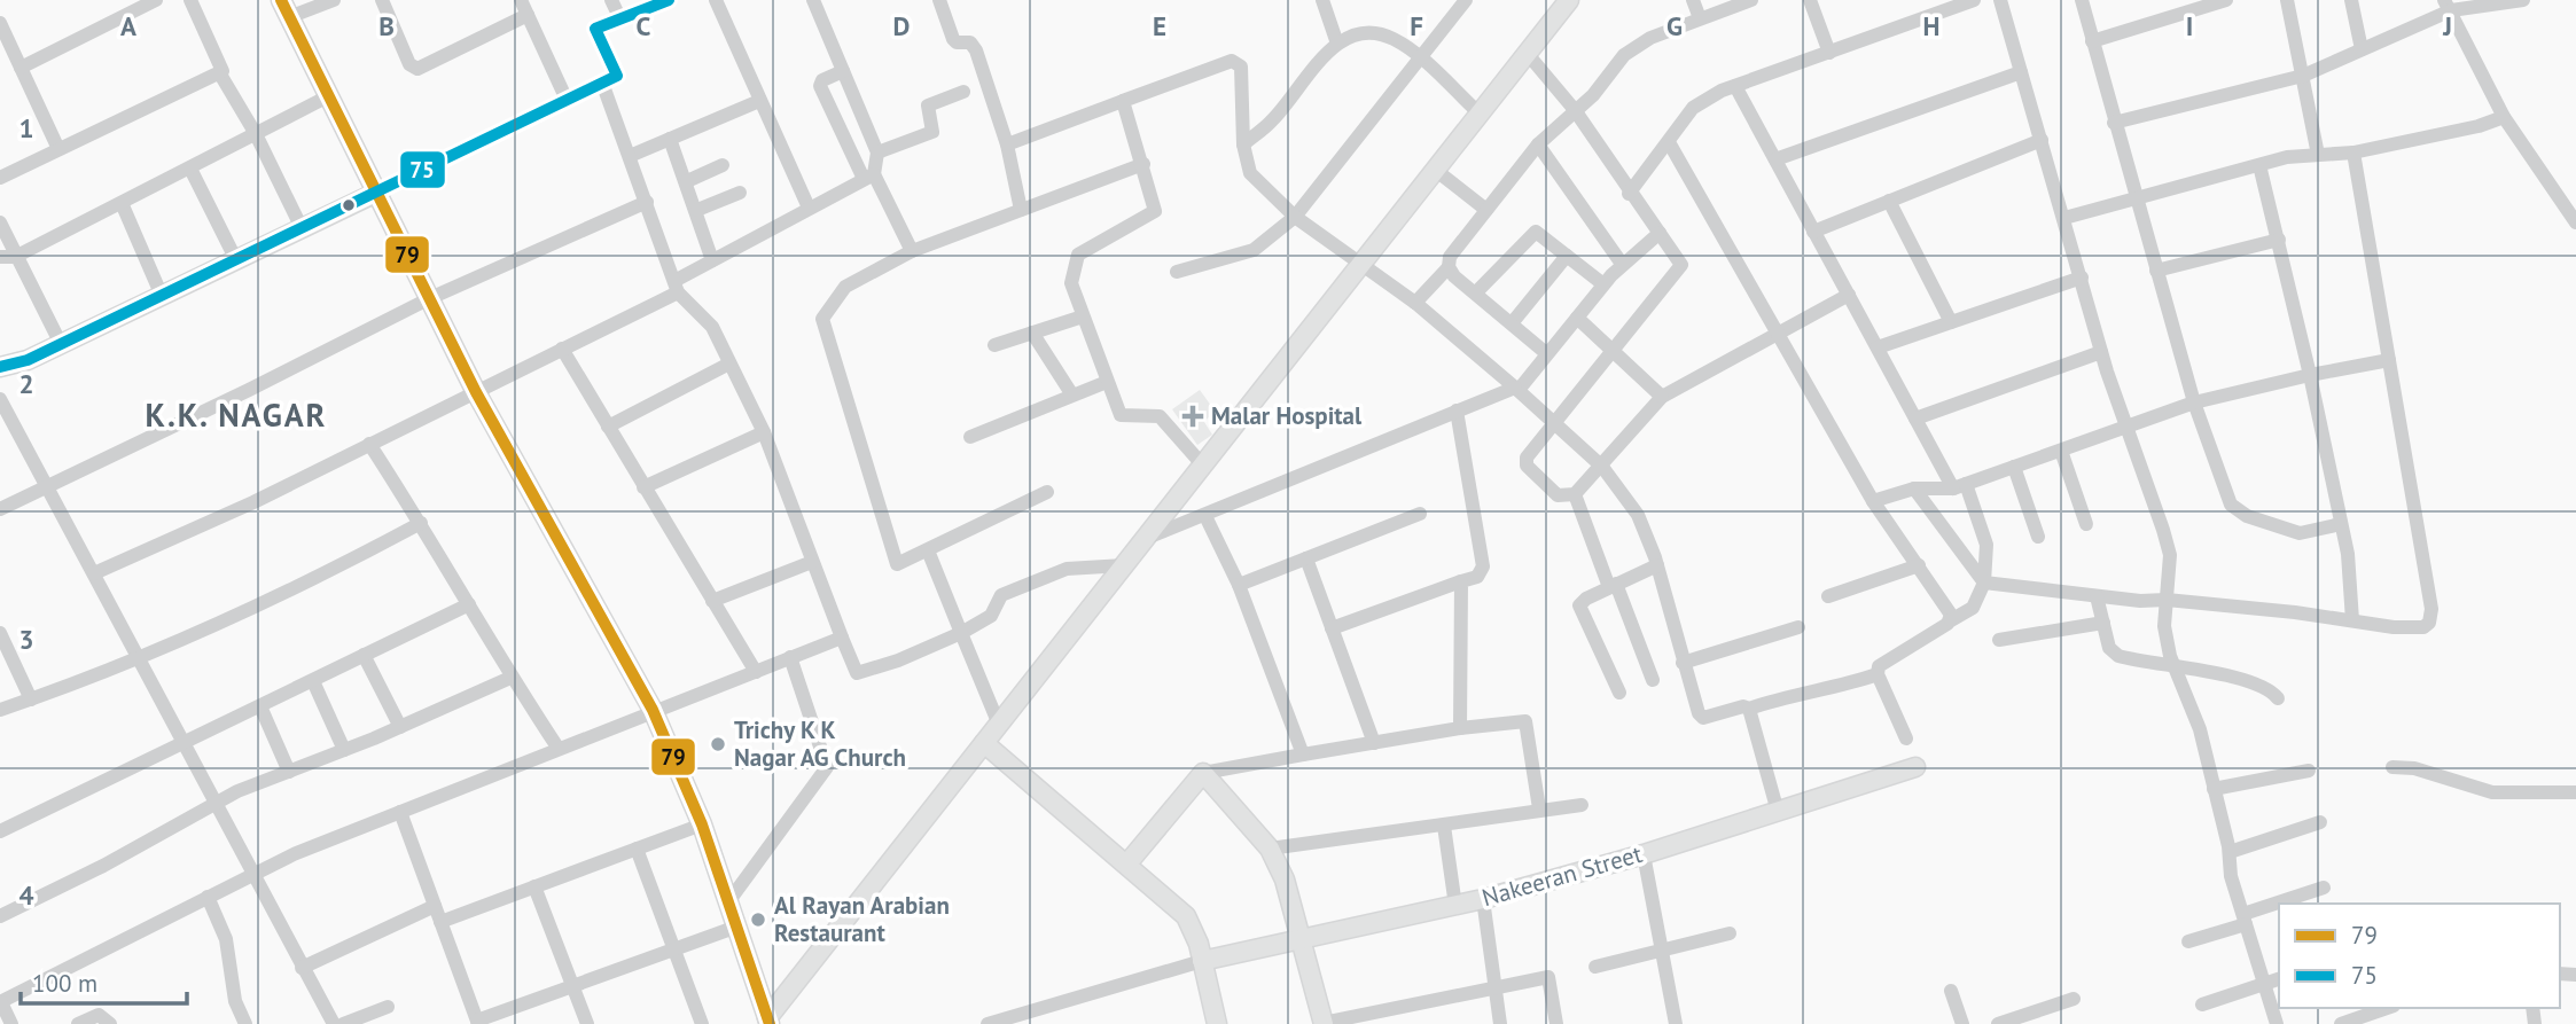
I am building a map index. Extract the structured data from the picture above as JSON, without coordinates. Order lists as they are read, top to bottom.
{
  "streets": {
    "street": ["Nakeeran Street"]
  },
  "districts": ["K.K. NAGAR"],
  "places": {
    "health": ["Malar Hospital"],
    "other": ["Trichy K K Nagar AG Church", "Al Rayan Arabian Restaurant"]
  },
  "lines": ["transit line 79", "transit line 75"],
  "legend": ["79", "75"],
  "scale_bar": "100 m",
  "grid": {
    "columns": [
      "A",
      "B",
      "C",
      "D",
      "E",
      "F",
      "G",
      "H",
      "I",
      "J"
    ],
    "rows": [
      "1",
      "2",
      "3",
      "4"
    ]
  }
}
